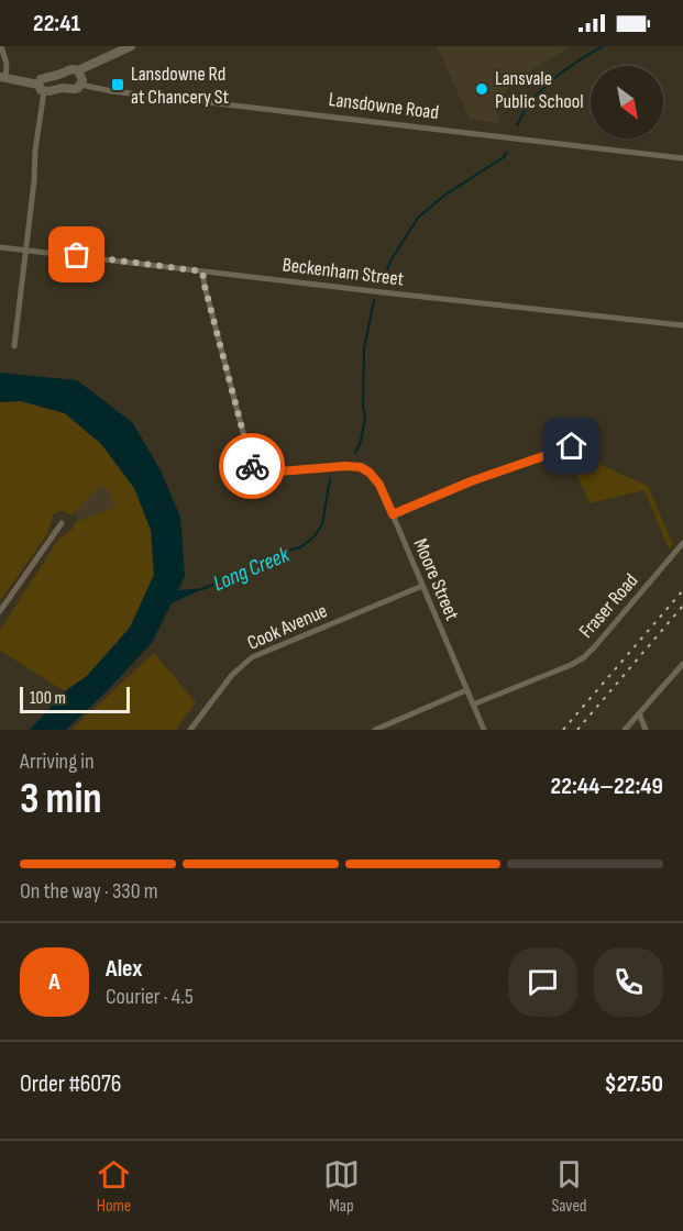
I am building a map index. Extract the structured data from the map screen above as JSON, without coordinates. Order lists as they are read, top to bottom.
{
  "streets": {
    "street": [
      "Lansdowne Road",
      "Beckenham Street",
      "Moore Street",
      "Fraser Road",
      "Cook Avenue"
    ]
  },
  "crossings": [
    ["Beckenham Street", "Moore Street"],
    ["Moore Street", "Fraser Road"],
    ["Moore Street", "Cook Avenue"]
  ],
  "water": ["Long Creek"],
  "places": {
    "transit": ["Lansdowne Rd at Chancery St"],
    "other": ["Lansvale Public School"]
  },
  "scale_bar": "100 m",
  "north": "bottom right",
  "page": {
    "status": "22:41",
    "scale": "100 m",
    "heading": ["3 min", "Arriving in", "22:44–22:49"],
    "panel": [
      "Alex",
      "Courier · 4.5",
      "Order #6076",
      "$27.50"
    ],
    "bar": "On the way · 330 m",
    "round": "A",
    "tabs": ["Home", "Map", "Saved"]
  }
}
